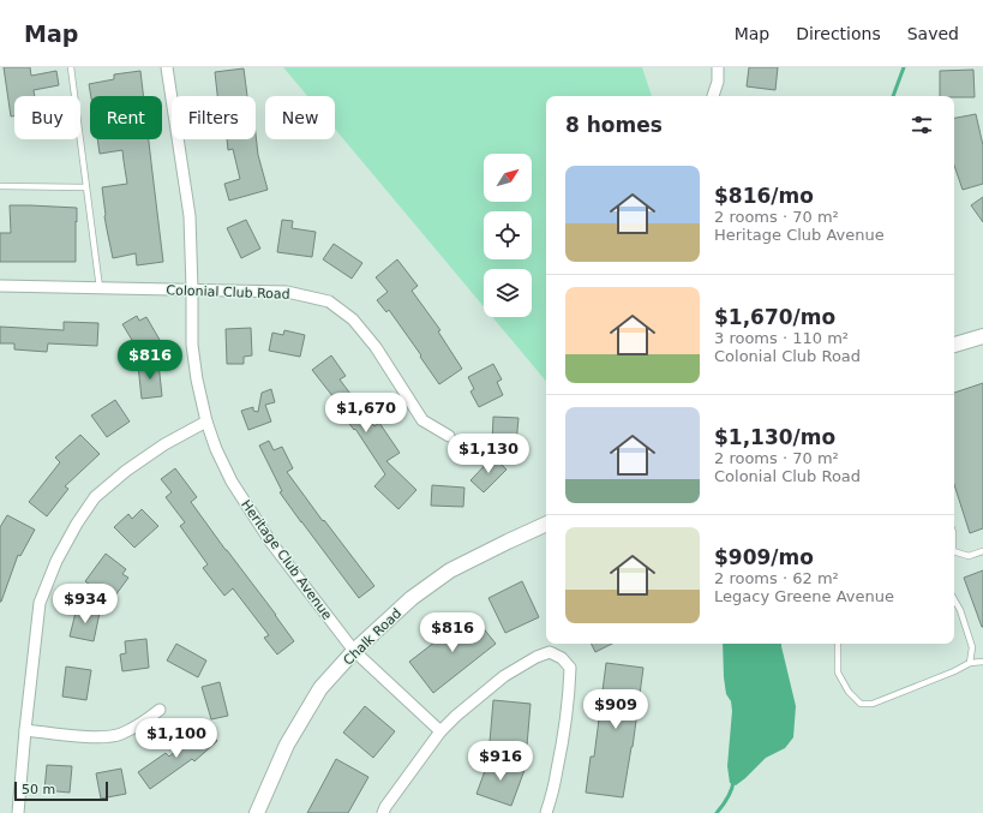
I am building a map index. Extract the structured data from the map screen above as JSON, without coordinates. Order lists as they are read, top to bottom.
{
  "streets": {
    "street": ["Colonial Club Road", "Heritage Club Avenue", "Chalk Road"]
  },
  "crossings": [
    ["Colonial Club Road", "Heritage Club Avenue"],
    ["Heritage Club Avenue", "Chalk Road"]
  ],
  "scale_bar": "50 m",
  "north": "top right",
  "page": {
    "header": "Map",
    "nav": ["Map", "Directions", "Saved"],
    "chip": [
      "Buy",
      "Rent",
      "Filters",
      "New"
    ],
    "heading": "8 homes",
    "list": [
      {
        "name": "$816/mo",
        "note": "2 rooms · 70 m² · Heritage Club Avenue"
      },
      {
        "name": "$1,670/mo",
        "note": "3 rooms · 110 m² · Colonial Club Road"
      },
      {
        "name": "$1,130/mo",
        "note": "2 rooms · 70 m² · Colonial Club Road"
      },
      {
        "name": "$909/mo",
        "note": "2 rooms · 62 m² · Legacy Greene Avenue"
      }
    ],
    "price": [
      "$816",
      "$1,670",
      "$1,130",
      "$934",
      "$816",
      "$909",
      "$1,100",
      "$916"
    ],
    "scale": "50 m"
  }
}
